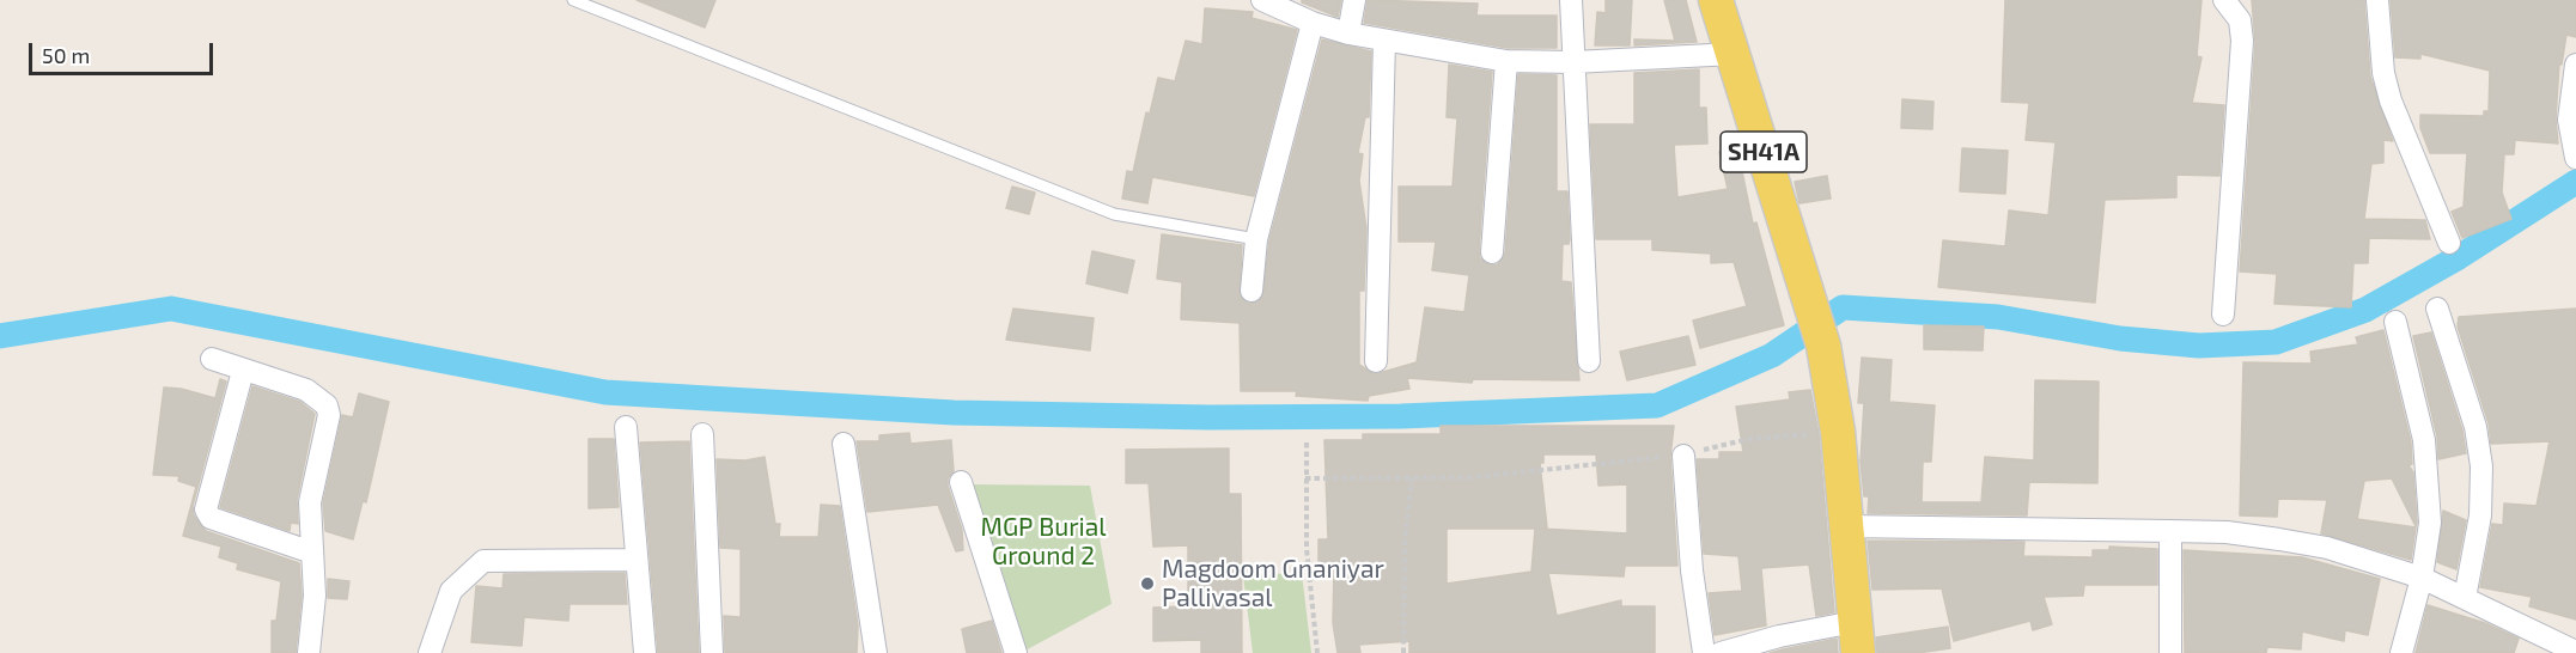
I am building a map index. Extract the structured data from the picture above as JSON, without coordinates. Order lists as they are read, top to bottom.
{
  "streets": {
    "main road": ["SH41A"]
  },
  "parks": ["MGP Burial Ground 2"],
  "places": ["Magdoom Gnaniyar Pallivasal"],
  "scale_bar": "50 m"
}
